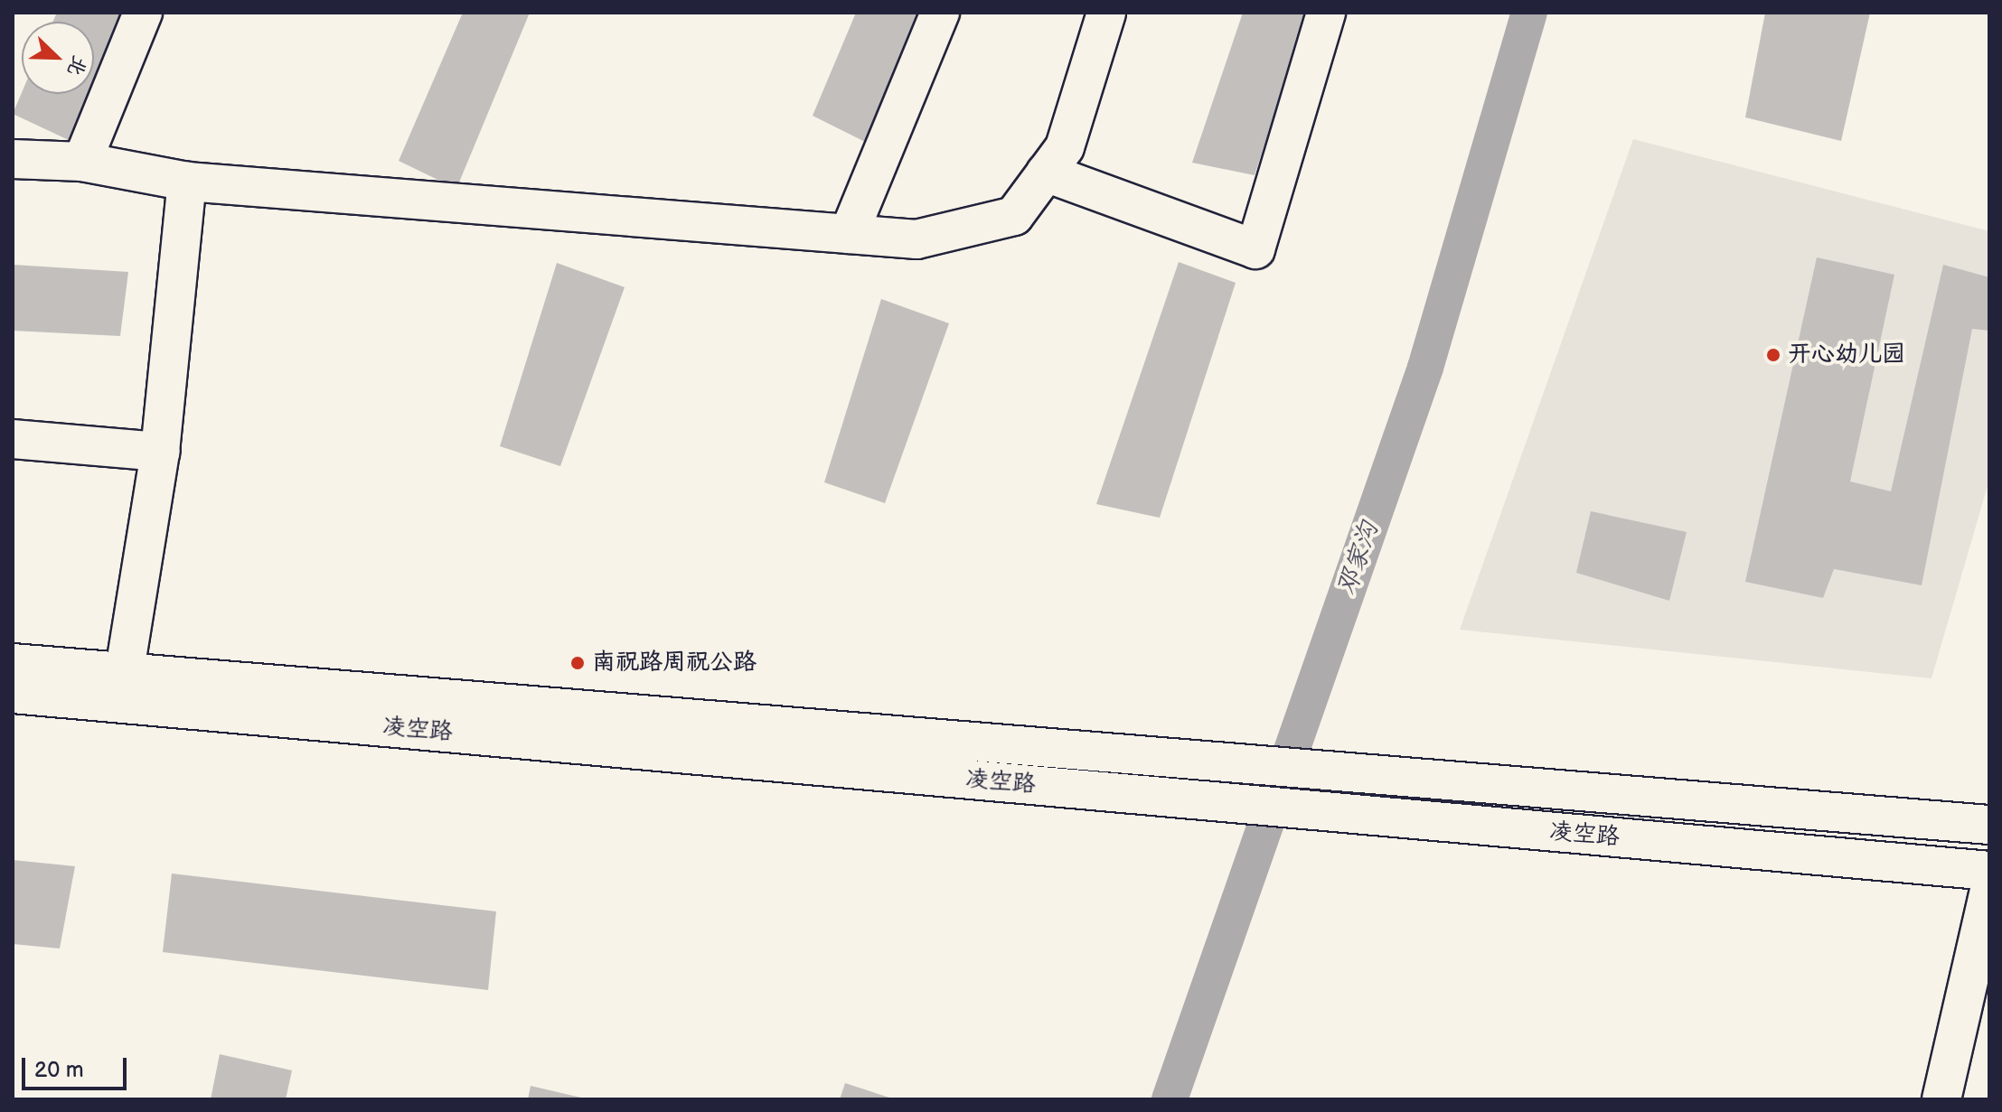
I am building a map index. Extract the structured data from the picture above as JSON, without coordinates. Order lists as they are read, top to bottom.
{
  "streets": {
    "street": ["凌空路"]
  },
  "water": ["邓家沟"],
  "places": ["开心幼儿园", "南祝路周祝公路"],
  "scale_bar": "20 m",
  "north": "bottom right"
}
